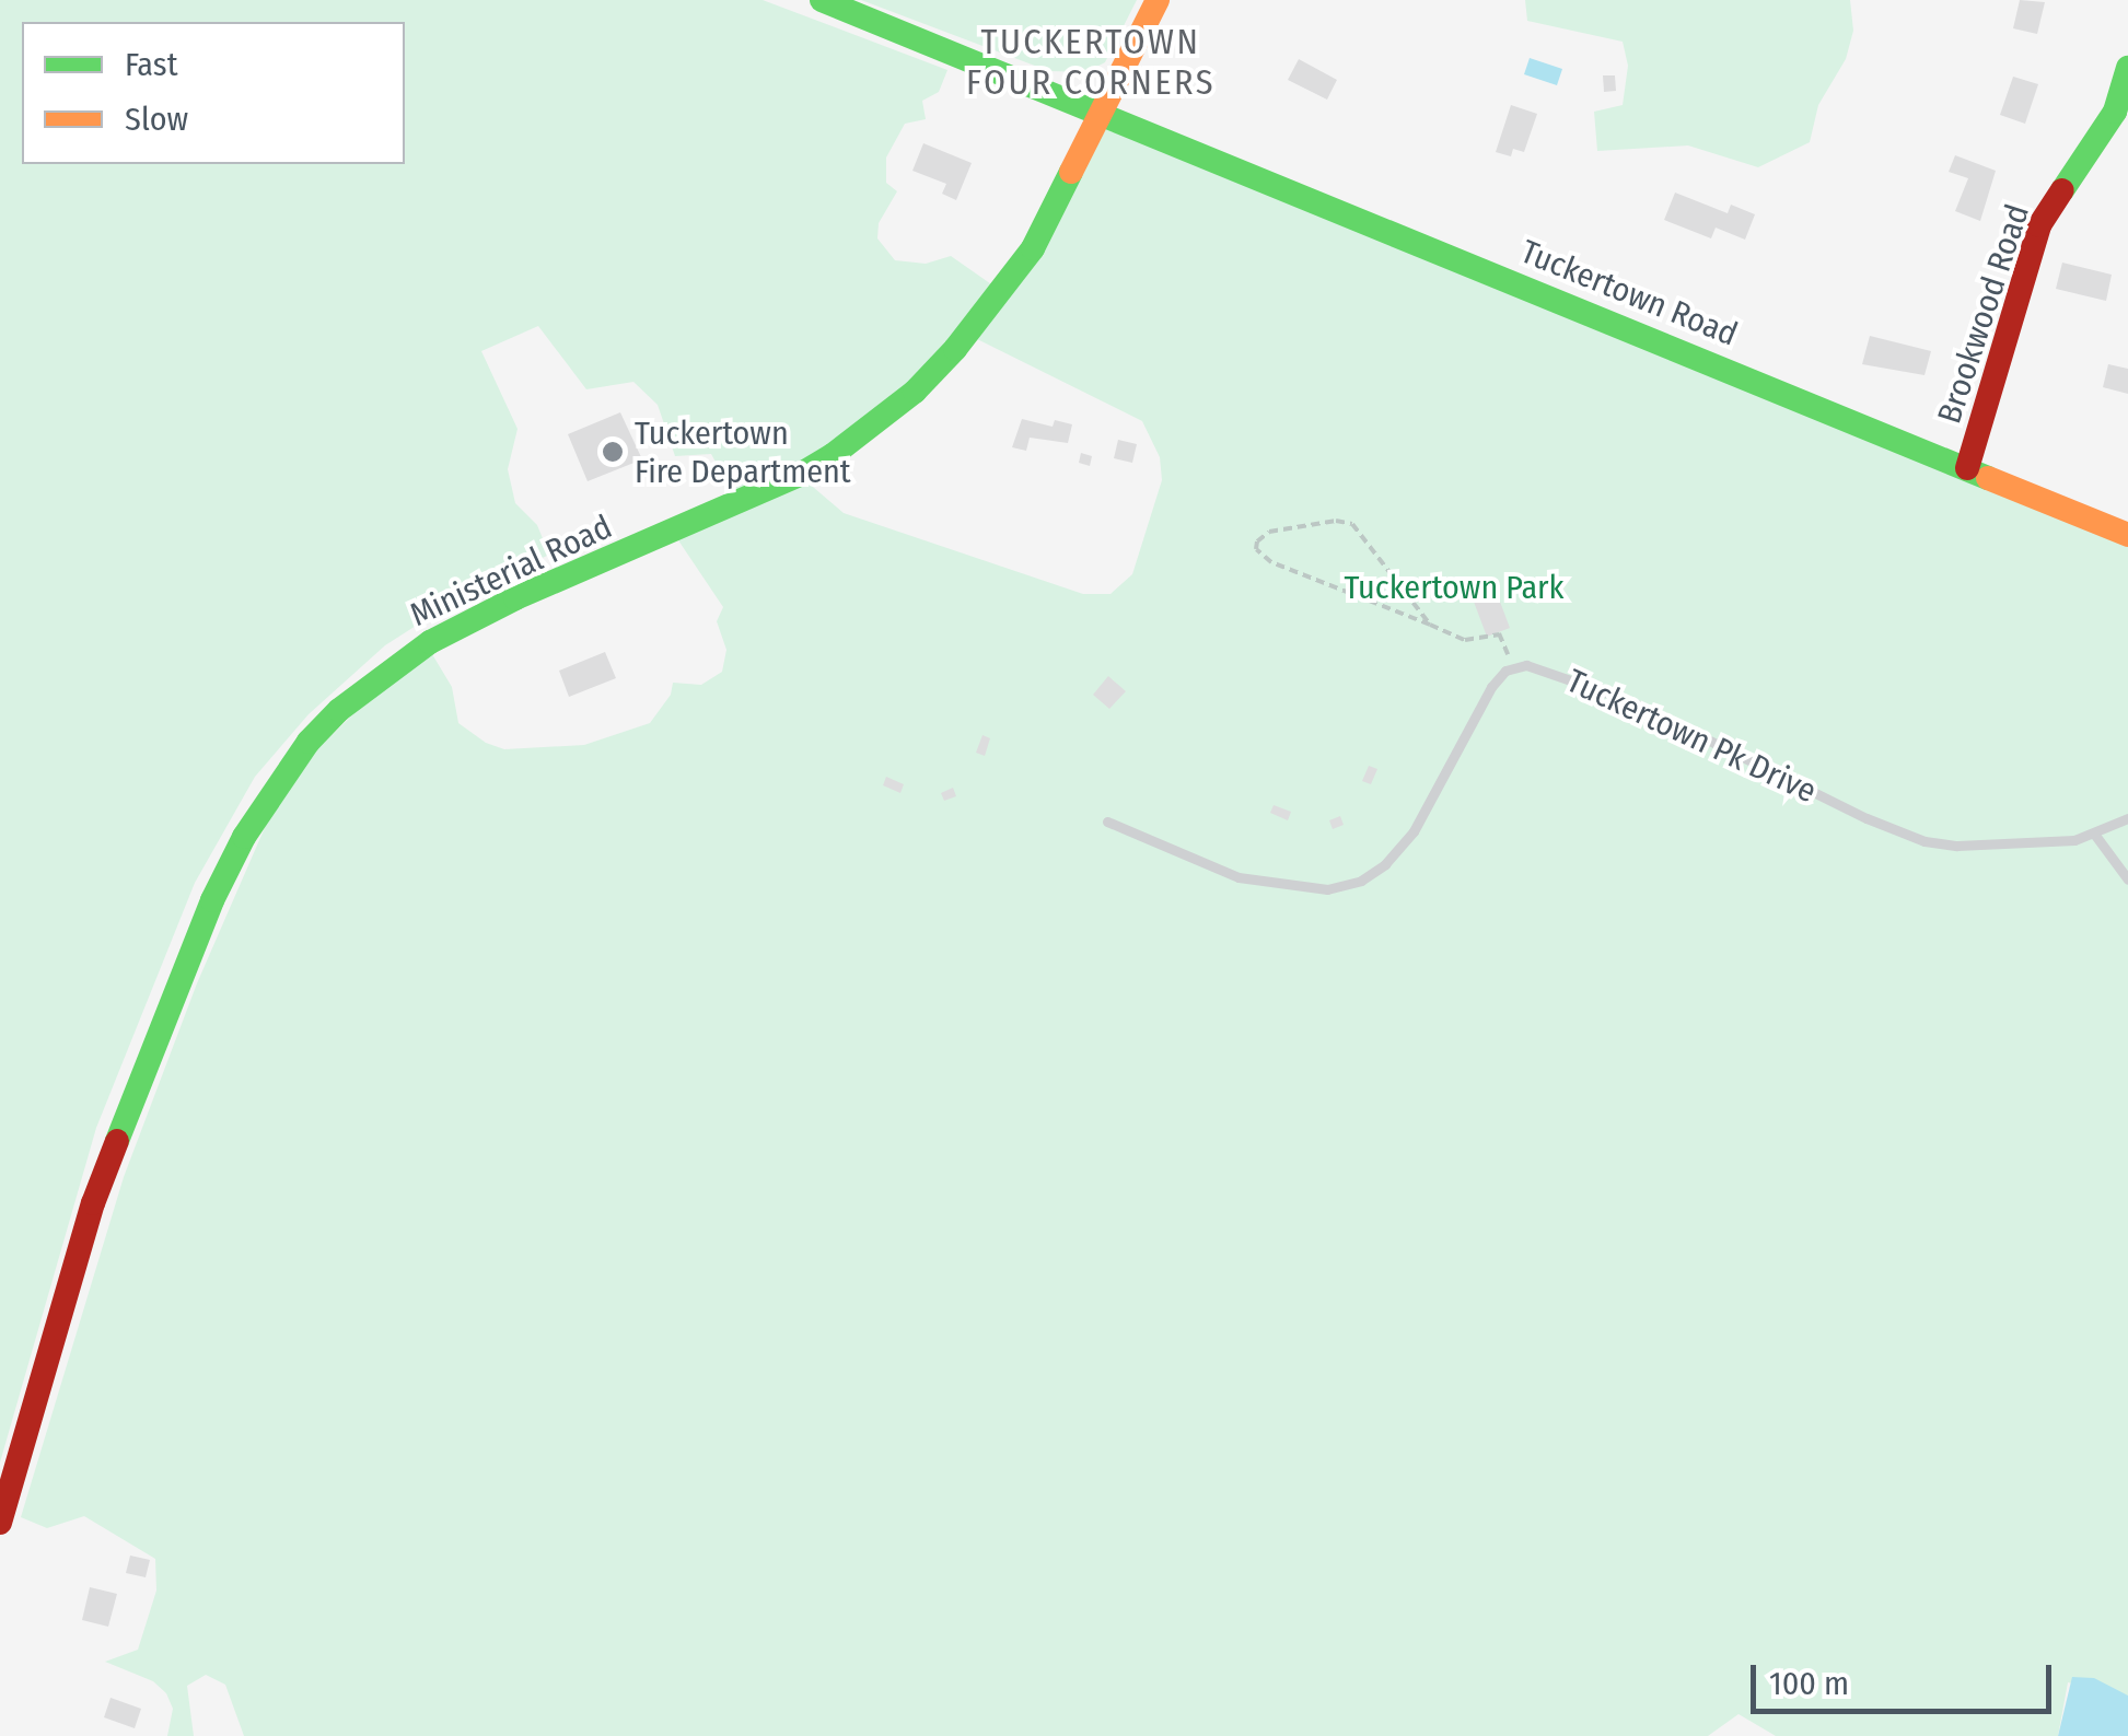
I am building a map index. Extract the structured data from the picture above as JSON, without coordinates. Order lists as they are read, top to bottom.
{
  "streets": {
    "main road": ["Tuckertown Road", "Brookwood Road", "Ministerial Road"],
    "lane": ["Tuckertown Pk Drive"]
  },
  "crossings": [
    ["Tuckertown Road", "Brookwood Road"],
    ["Tuckertown Road", "Ministerial Road"]
  ],
  "districts": ["TUCKERTOWN FOUR CORNERS"],
  "parks": ["Tuckertown Park"],
  "places": ["Tuckertown Fire Department"],
  "legend": ["Fast", "Slow"],
  "scale_bar": "100 m"
}
